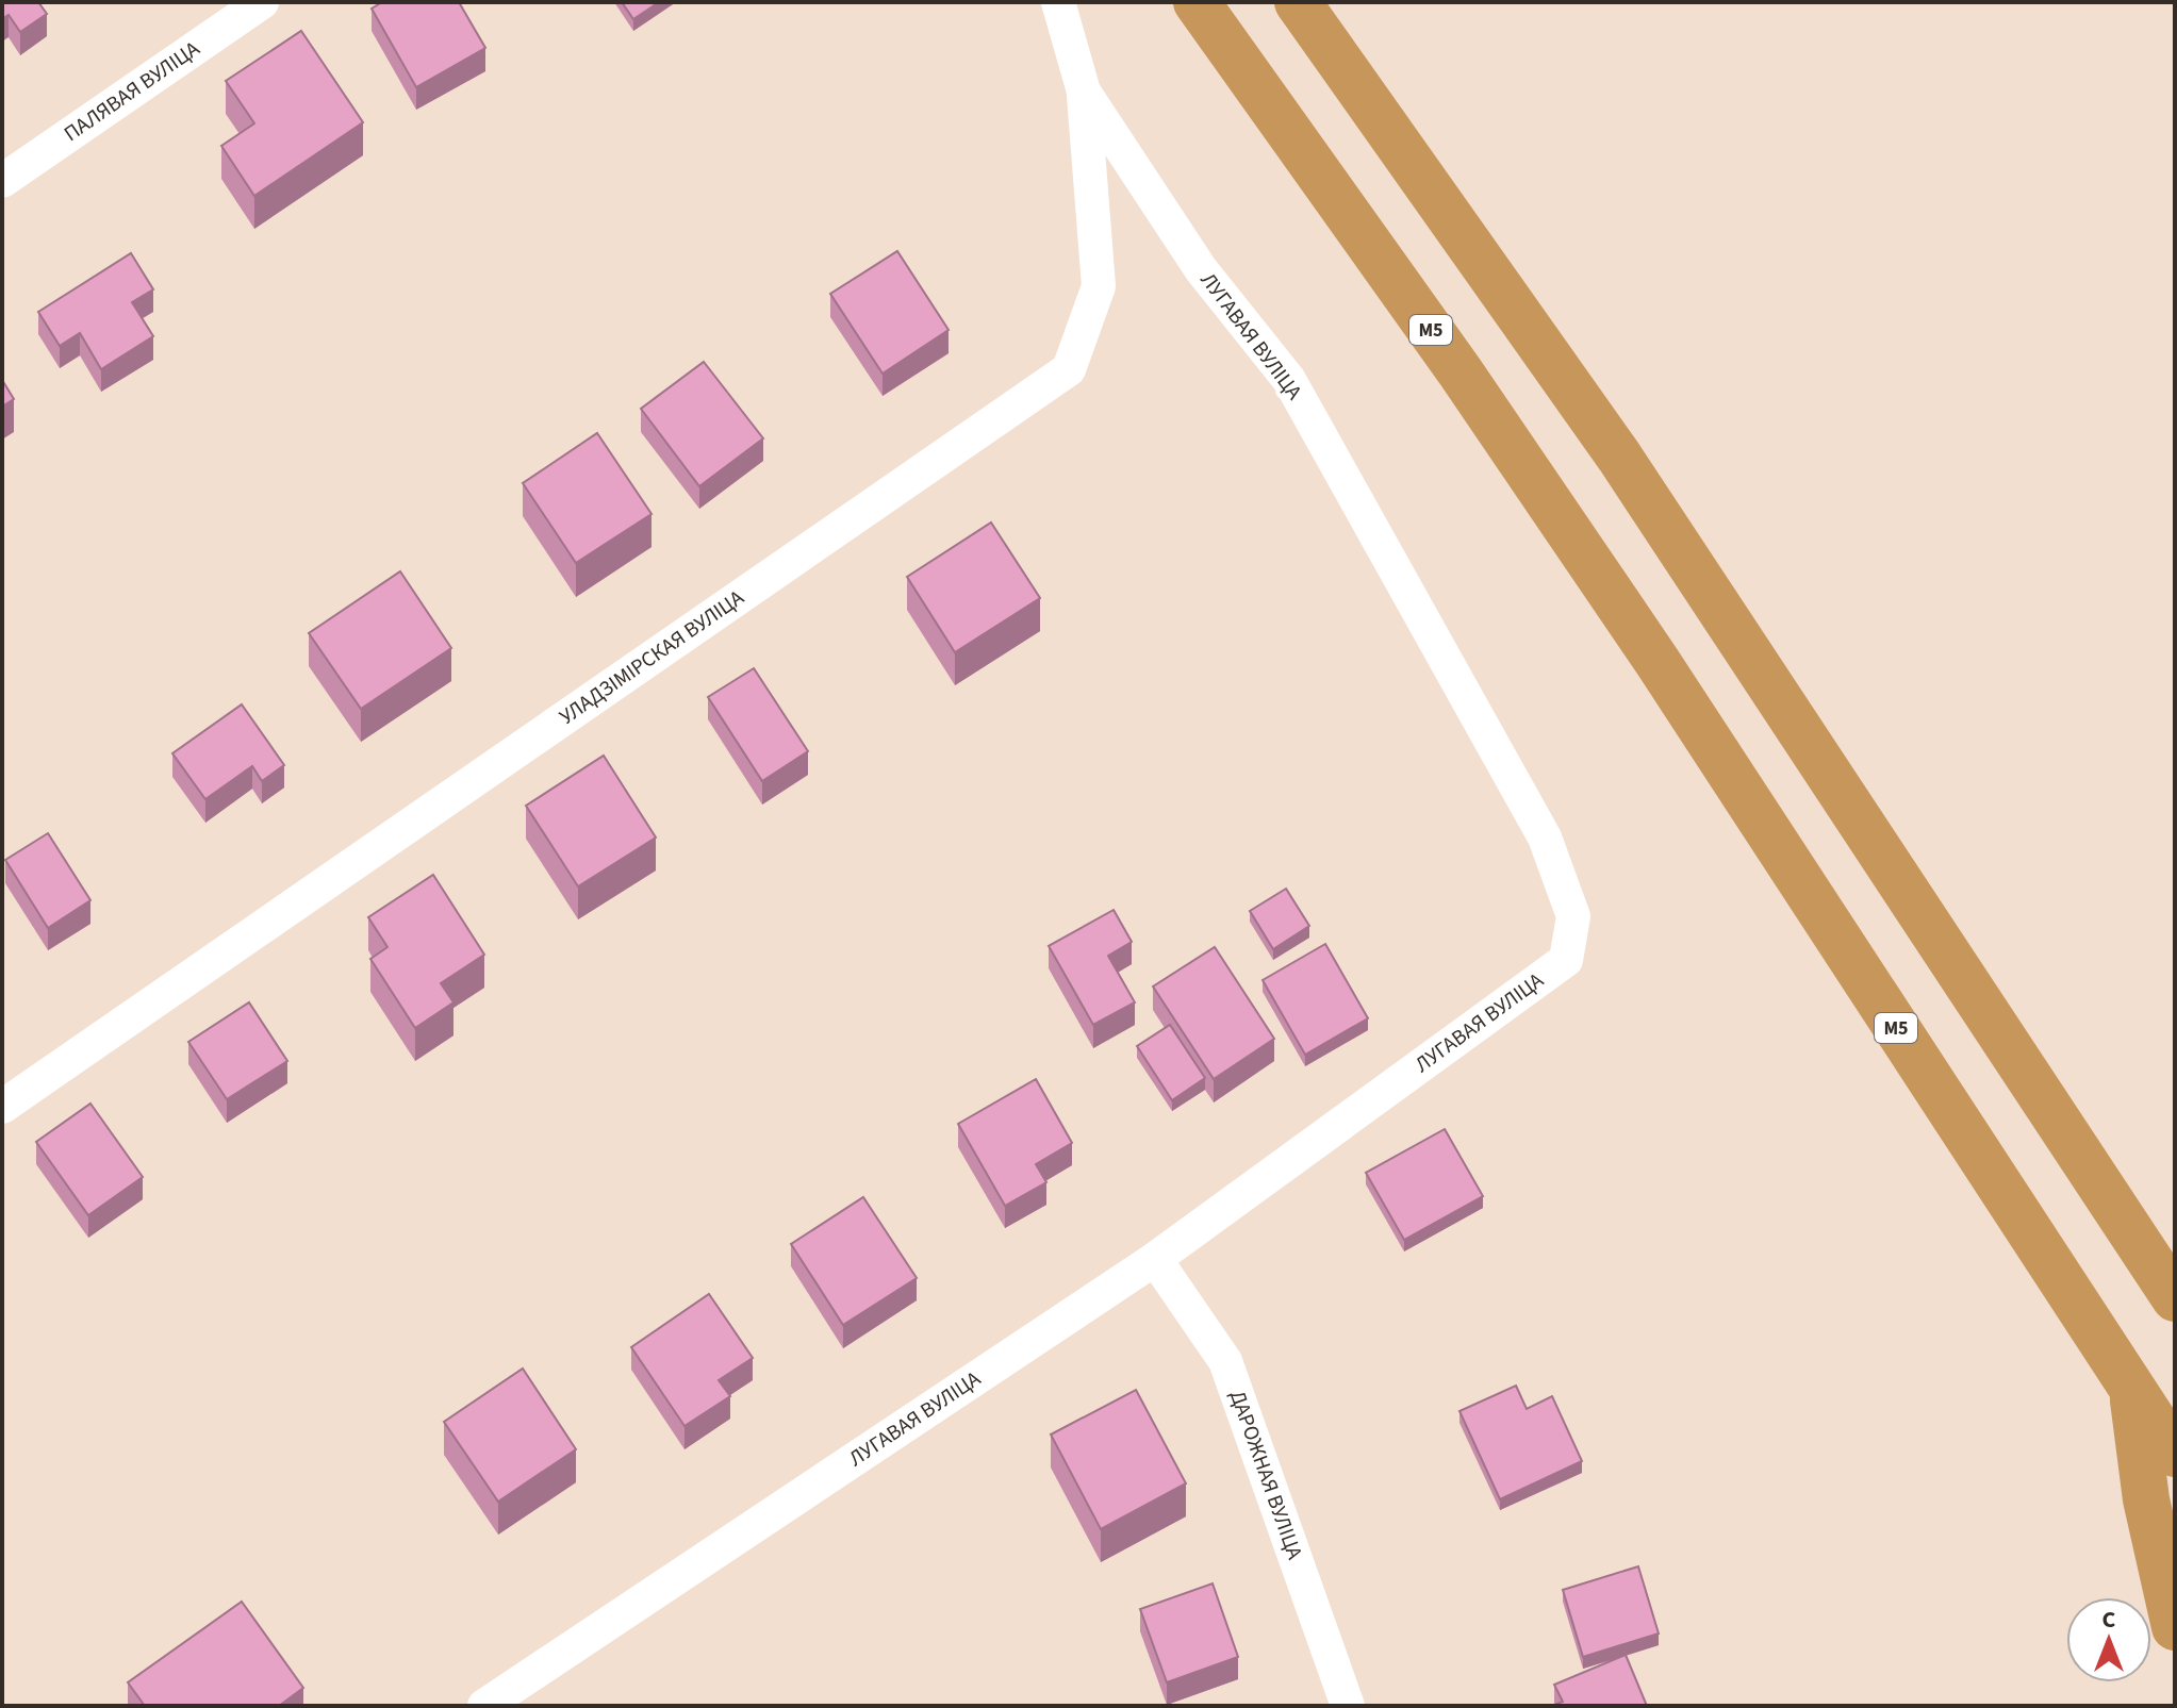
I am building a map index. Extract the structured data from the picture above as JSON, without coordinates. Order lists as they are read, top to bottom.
{
  "streets": {
    "highway": ["М5"],
    "street": [
      "ПАЛЯВАЯ ВУЛІЦА",
      "ЛУГАВАЯ ВУЛІЦА",
      "УЛАДЗІМІРСКАЯ ВУЛІЦА",
      "ДАРОЖНАЯ ВУЛІЦА"
    ]
  },
  "crossings": [
    ["ЛУГАВАЯ ВУЛІЦА", "УЛАДЗІМІРСКАЯ ВУЛІЦА"],
    ["ЛУГАВАЯ ВУЛІЦА", "ДАРОЖНАЯ ВУЛІЦА"]
  ],
  "north": "top"
}
